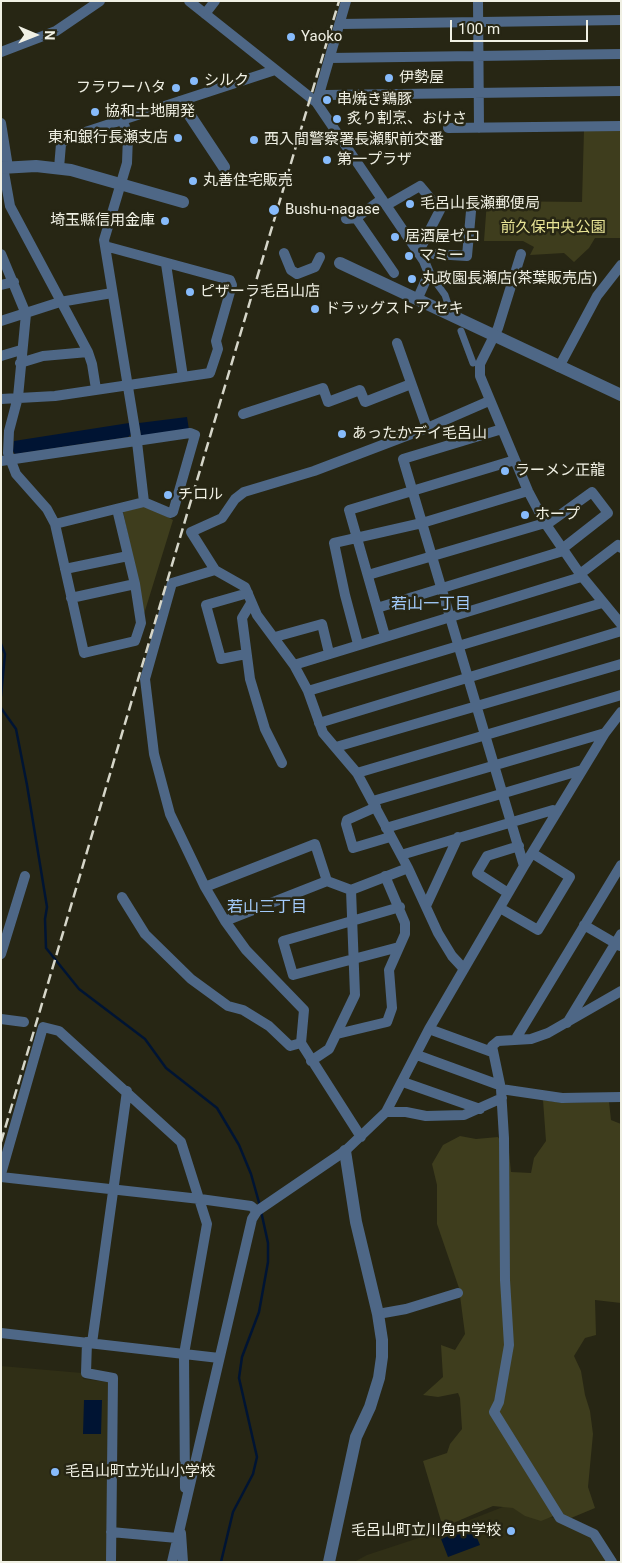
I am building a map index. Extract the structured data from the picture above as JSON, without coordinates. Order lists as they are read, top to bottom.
{
  "districts": ["若山一丁目", "若山三丁目"],
  "parks": ["前久保中央公園"],
  "places": [
    "Yaoko",
    "伊勢屋",
    "シルク",
    "フラワーハタ",
    "串焼き鶏豚",
    "協和土地開発",
    "炙り割烹、おけさ",
    "東和銀行長瀬支店",
    "西入間警察署長瀬駅前交番",
    "第一プラザ",
    "丸善住宅販売",
    "毛呂山長瀬郵便局",
    "Bushu-nagase",
    "埼玉縣信用金庫",
    "居酒屋ゼロ",
    "マミー",
    "丸政園長瀬店(茶葉販売店)",
    "ピザーラ毛呂山店",
    "ドラッグストア セキ",
    "あったかデイ毛呂山",
    "ラーメン正龍",
    "チロル",
    "ホープ",
    "毛呂山町立光山小学校",
    "毛呂山町立川角中学校"
  ],
  "scale_bar": "100 m",
  "north": "right"
}
